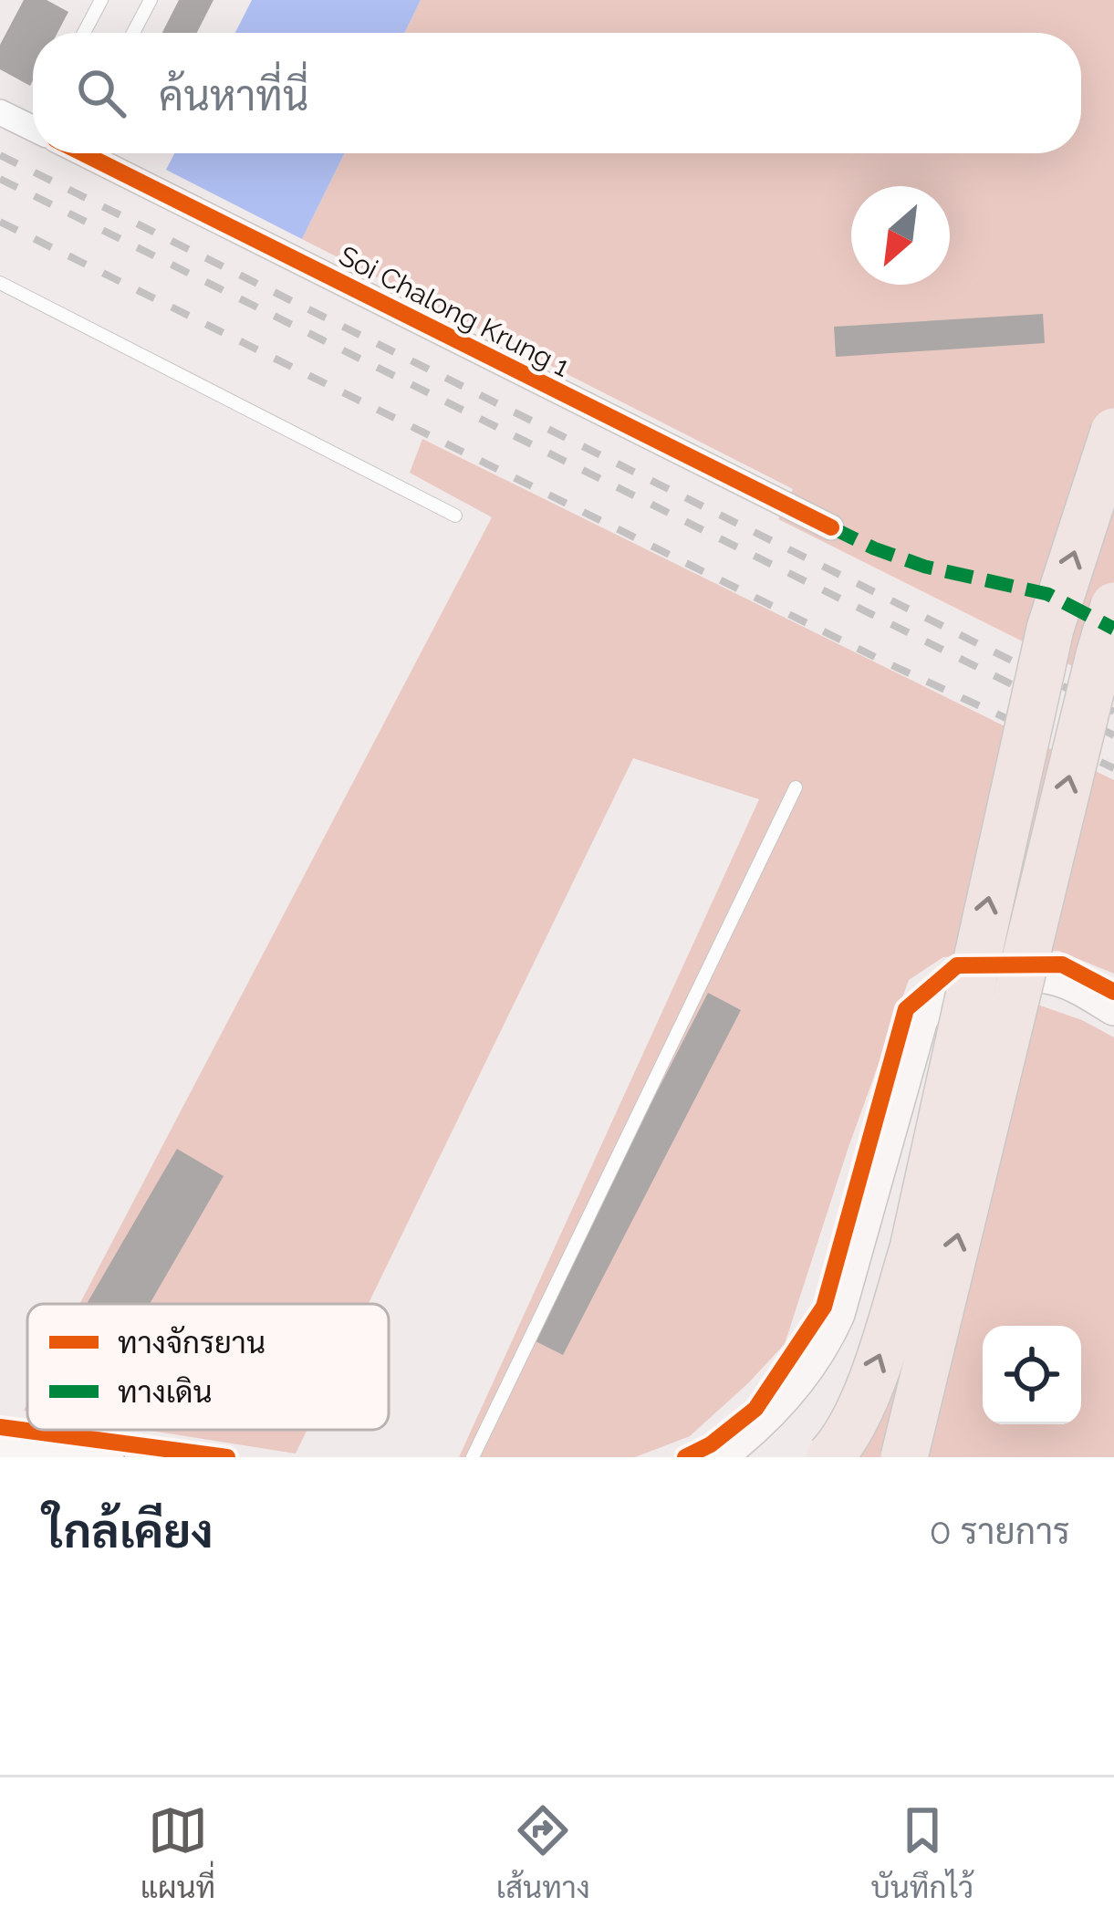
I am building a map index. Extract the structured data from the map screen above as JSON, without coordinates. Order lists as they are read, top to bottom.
{
  "streets": {
    "street": ["Soi Chalong Krung 1"]
  },
  "legend": ["ทางจักรยาน", "ทางเดิน"],
  "north": "bottom left",
  "page": {
    "search": "ค้นหาที่นี่",
    "heading": ["ใกล้เคียง", "0 รายการ"],
    "nav": ["แผนที่", "เส้นทาง", "บันทึกไว้"]
  }
}
